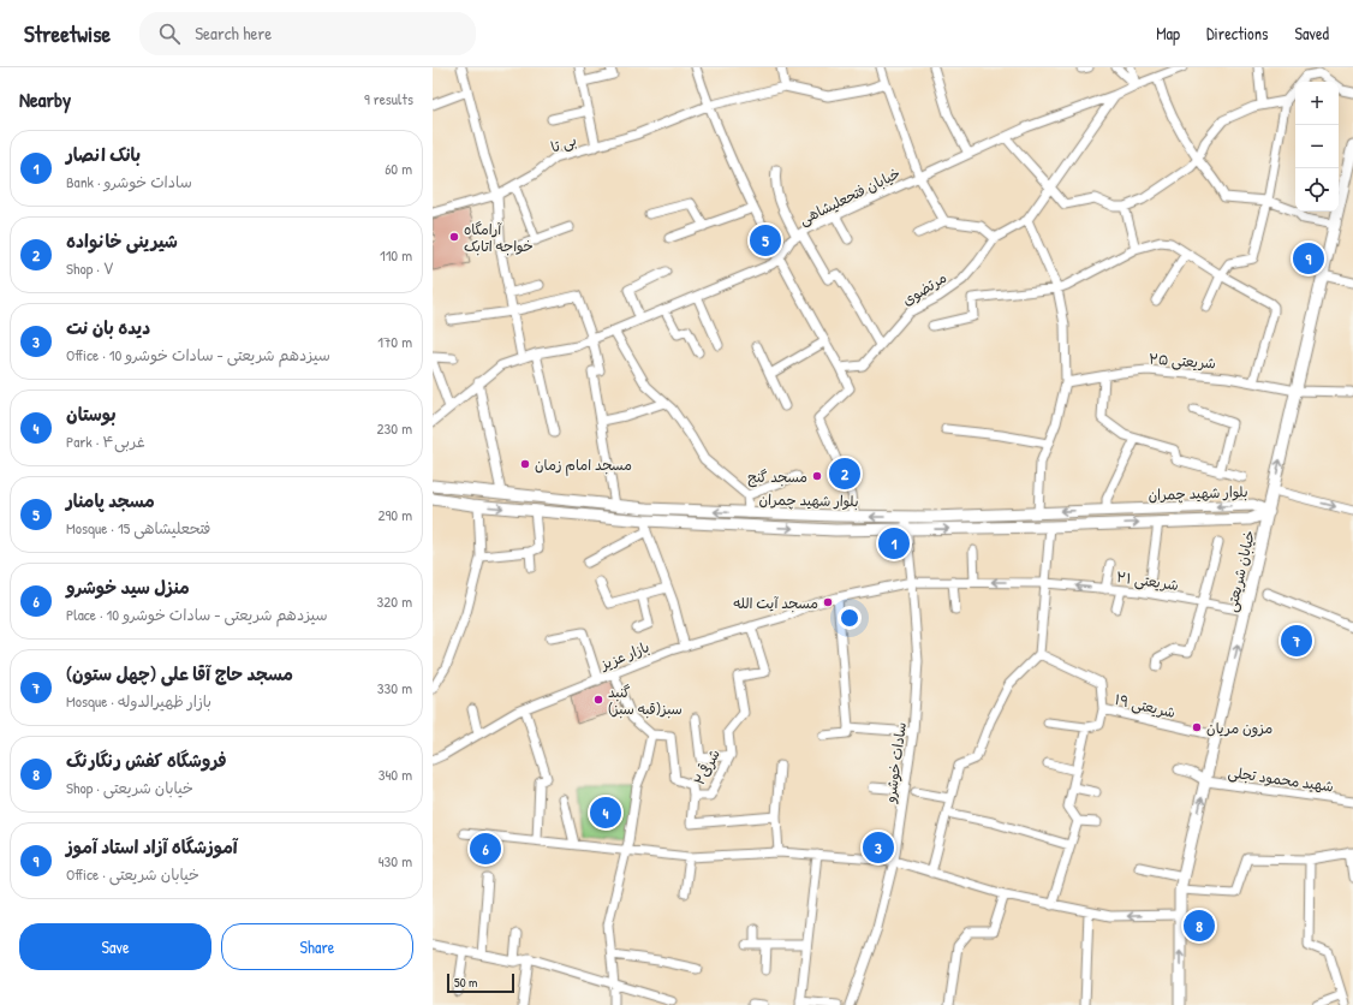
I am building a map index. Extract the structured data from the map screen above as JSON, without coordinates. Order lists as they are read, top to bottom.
{
  "streets": {
    "main road": ["بلوار شهید چمران", "خیابان شریعتی"],
    "street": [
      "بی تا",
      "خیابان فتحعلیشاهی",
      "مرتضوی",
      "شریعتی ۲۵",
      "شریعتی ۲۱",
      "بازار عزیز",
      "شریعتی ۱۹",
      "سادات خوشرو",
      "شرقی۲",
      "شهید محمود تجلی"
    ]
  },
  "crossings": [
    ["شریعتی ۲۵", "خیابان شریعتی"],
    ["بلوار شهید چمران", "خیابان شریعتی"],
    ["بلوار شهید چمران", "سادات خوشرو"],
    ["خیابان شریعتی", "شریعتی ۲۱"],
    ["خیابان شریعتی", "شریعتی ۱۹"],
    ["خیابان شریعتی", "شهید محمود تجلی"],
    ["شریعتی ۲۱", "بازار عزیز"],
    ["بازار عزیز", "سادات خوشرو"],
    ["بازار عزیز", "شرقی۲"]
  ],
  "one_way": ["خیابان شریعتی", "شریعتی ۲۱"],
  "places": [
    "آرامگاه خواجه اتابک",
    "مسجد امام زمان",
    "مسجد گنج",
    "مسجد آیت الله",
    "گنبد سبز(قبه سبز)",
    "مزون مریان"
  ],
  "scale_bar": "50 m",
  "page": {
    "header": "Streetwise",
    "search": "Search here",
    "nav": ["Map", "Directions", "Saved"],
    "heading": ["Nearby", "9 results"],
    "map_buttons": ["+", "−"],
    "list": [
      {
        "mark": "1",
        "name": "بانک انصار",
        "note": "Bank · سادات خوشرو",
        "value": "60 m"
      },
      {
        "mark": "2",
        "name": "شیرینی خانواده",
        "note": "Shop · ۷",
        "value": "110 m"
      },
      {
        "mark": "3",
        "name": "دیده بان نت",
        "note": "Office · سیزدهم شریعتی - سادات خوشرو 10",
        "value": "170 m"
      },
      {
        "mark": "4",
        "name": "بوستان",
        "note": "Park · غربی۴",
        "value": "230 m"
      },
      {
        "mark": "5",
        "name": "مسجد پامنار",
        "note": "Mosque · فتحعلیشاهی 15",
        "value": "290 m"
      },
      {
        "mark": "6",
        "name": "منزل سید خوشرو",
        "note": "Place · سیزدهم شریعتی - سادات خوشرو 10",
        "value": "320 m"
      },
      {
        "mark": "7",
        "name": "مسجد حاج آقا علی (چهل ستون)",
        "note": "Mosque · بازار ظهیرالدوله",
        "value": "330 m"
      },
      {
        "mark": "8",
        "name": "فروشگاه کفش رنگارنگ",
        "note": "Shop · خیابان شریعتی",
        "value": "340 m"
      },
      {
        "mark": "9",
        "name": "آموزشگاه آزاد استاد آموز",
        "note": "Office · خیابان شریعتی",
        "value": "430 m"
      }
    ],
    "pins": [
      "5",
      "9",
      "2",
      "1",
      "7",
      "4",
      "3",
      "6",
      "8"
    ],
    "buttons": ["Save", "Share"],
    "scale": "50 m"
  }
}
